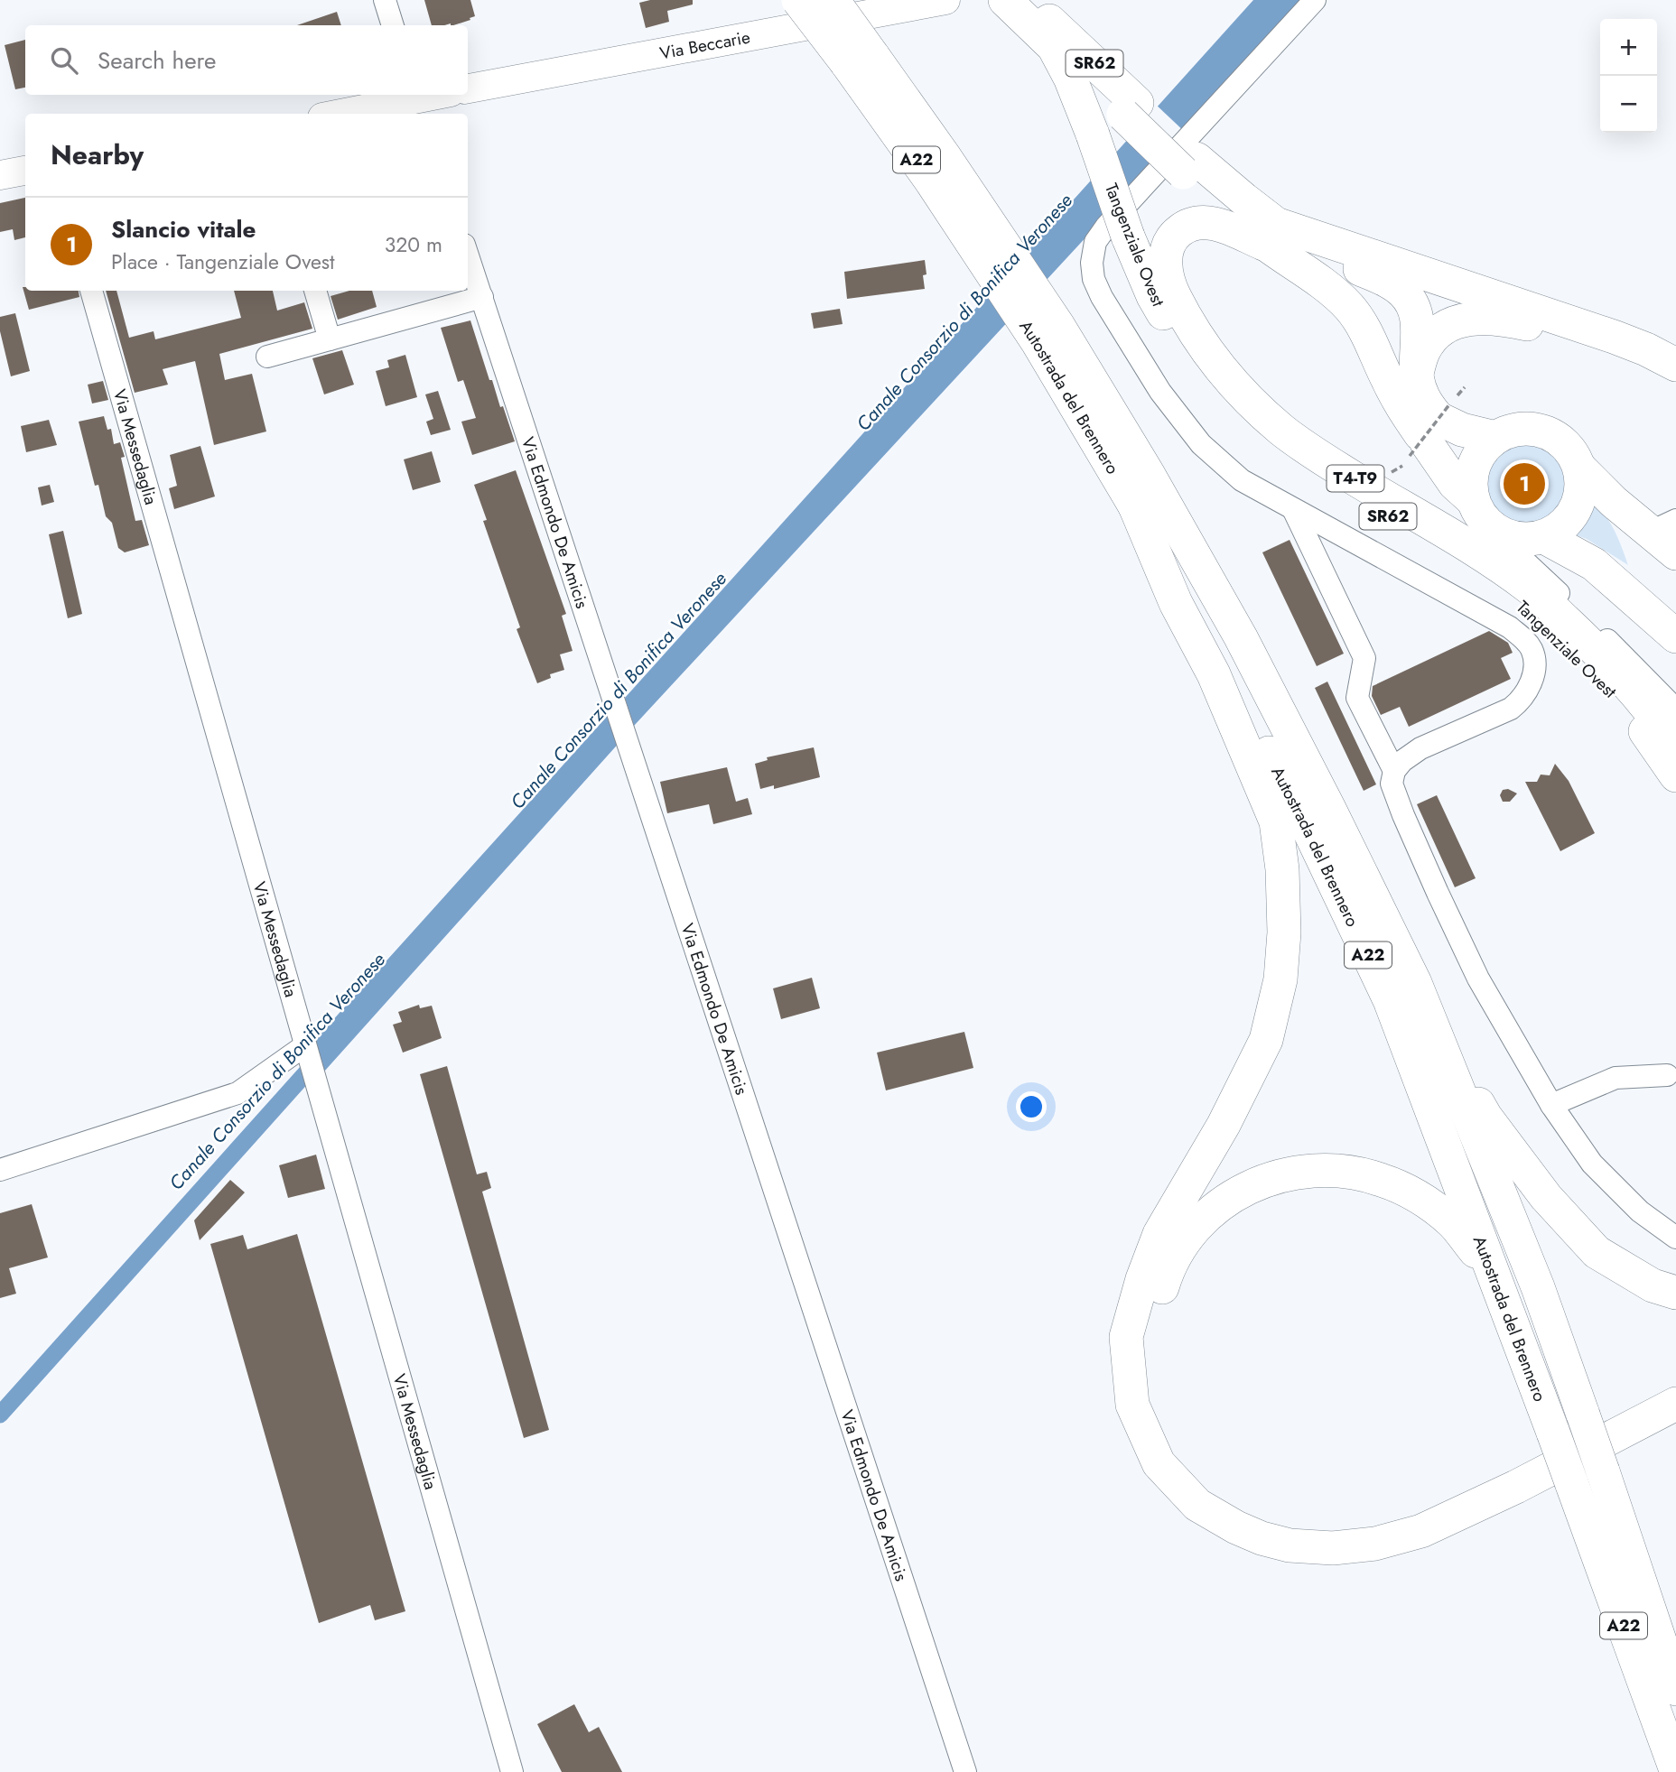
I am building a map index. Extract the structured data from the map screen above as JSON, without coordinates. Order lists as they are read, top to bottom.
{
  "streets": {
    "highway": [
      "SR62",
      "A22",
      "Tangenziale Ovest",
      "Autostrada del Brennero",
      "T4-T9"
    ],
    "main road": ["Via Beccarie"],
    "street": ["Via Messedaglia", "Via Edmondo De Amicis"]
  },
  "crossings": [
    ["Tangenziale Ovest", "T4-T9"]
  ],
  "water": ["Canale Consorzio di Bonifica Veronese"],
  "page": {
    "map_buttons": ["+", "−"],
    "search": "Search here",
    "heading": "Nearby",
    "list": [
      {
        "mark": "1",
        "name": "Slancio vitale",
        "note": "Place · Tangenziale Ovest",
        "value": "320 m"
      }
    ],
    "pins": "1"
  }
}
